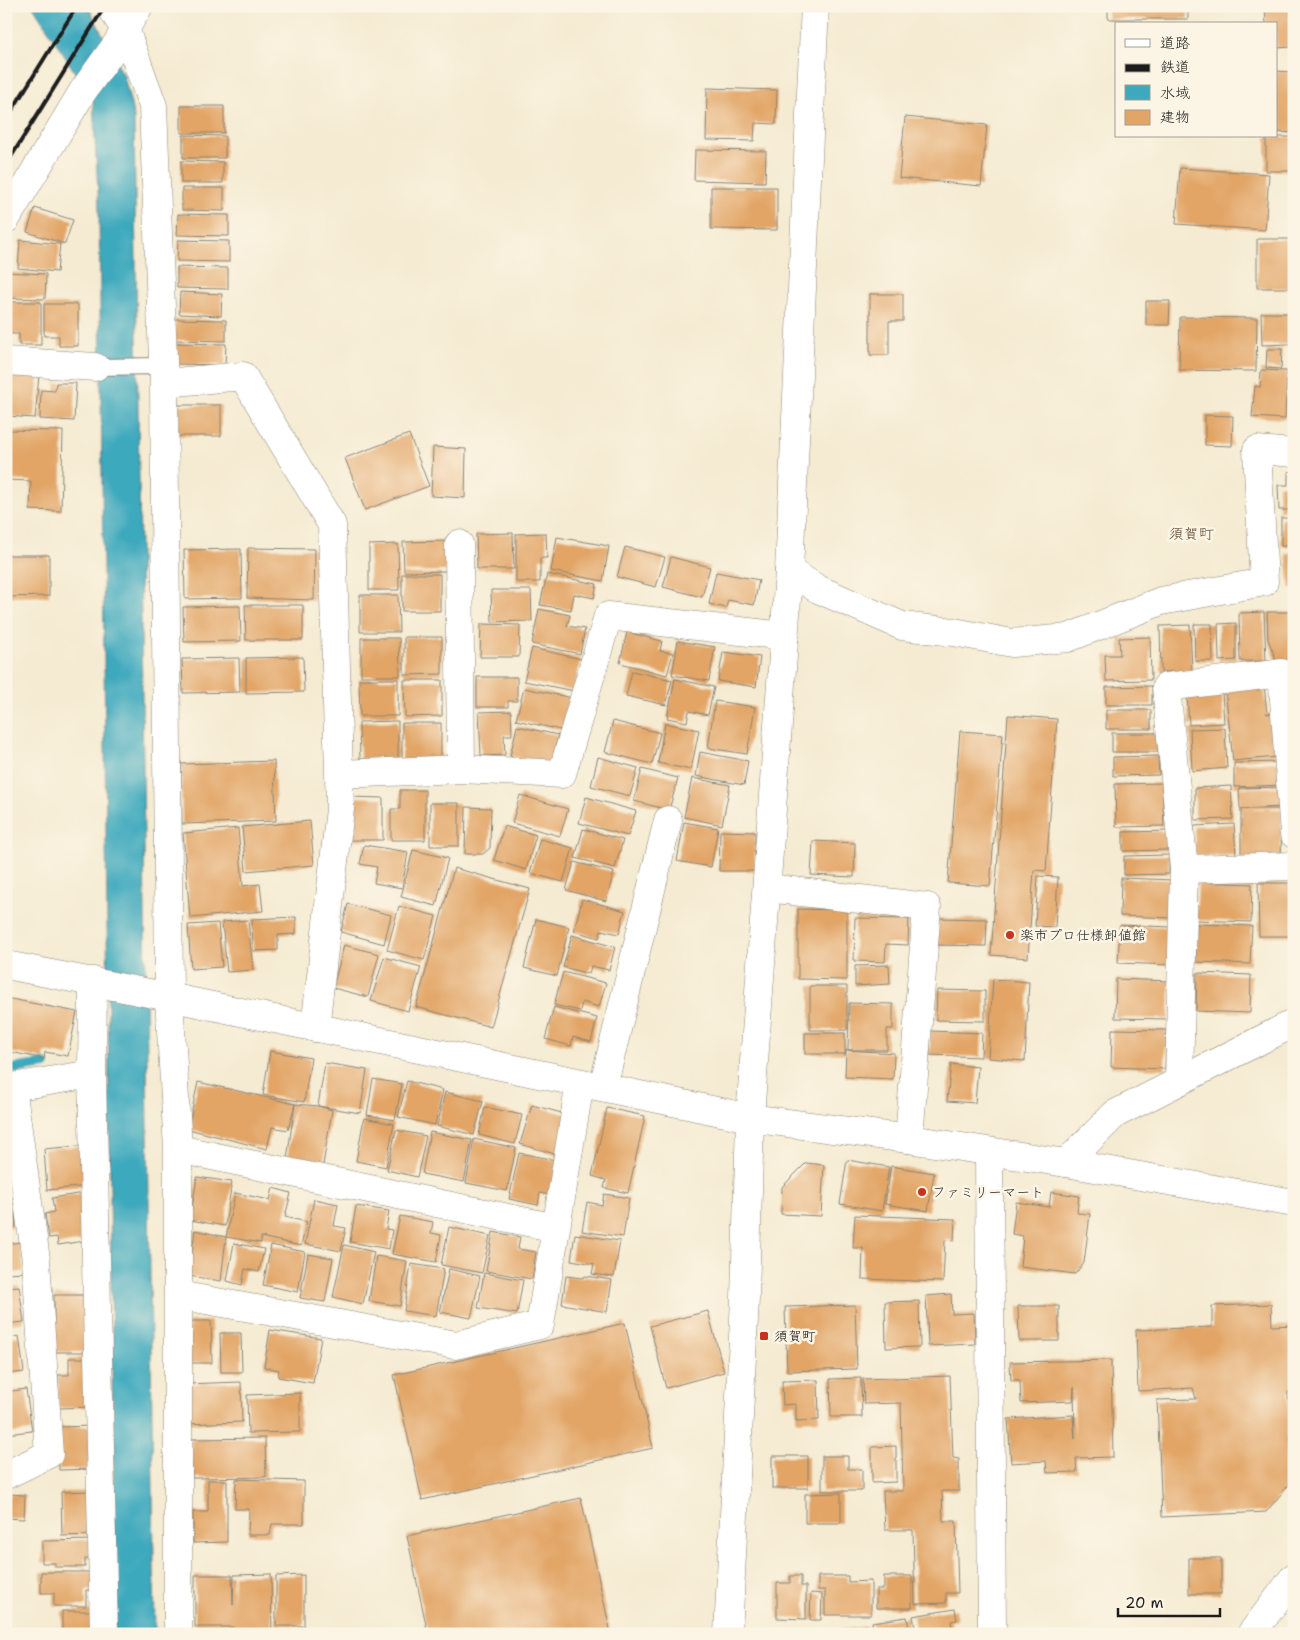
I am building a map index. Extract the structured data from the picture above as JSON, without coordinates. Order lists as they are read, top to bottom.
{
  "districts": ["須賀町"],
  "places": {
    "other": ["楽市プロ仕様卸値館", "ファミリーマート"],
    "transit": ["須賀町"]
  },
  "legend": [
    "道路",
    "鉄道",
    "水域",
    "建物"
  ],
  "scale_bar": "20 m"
}
